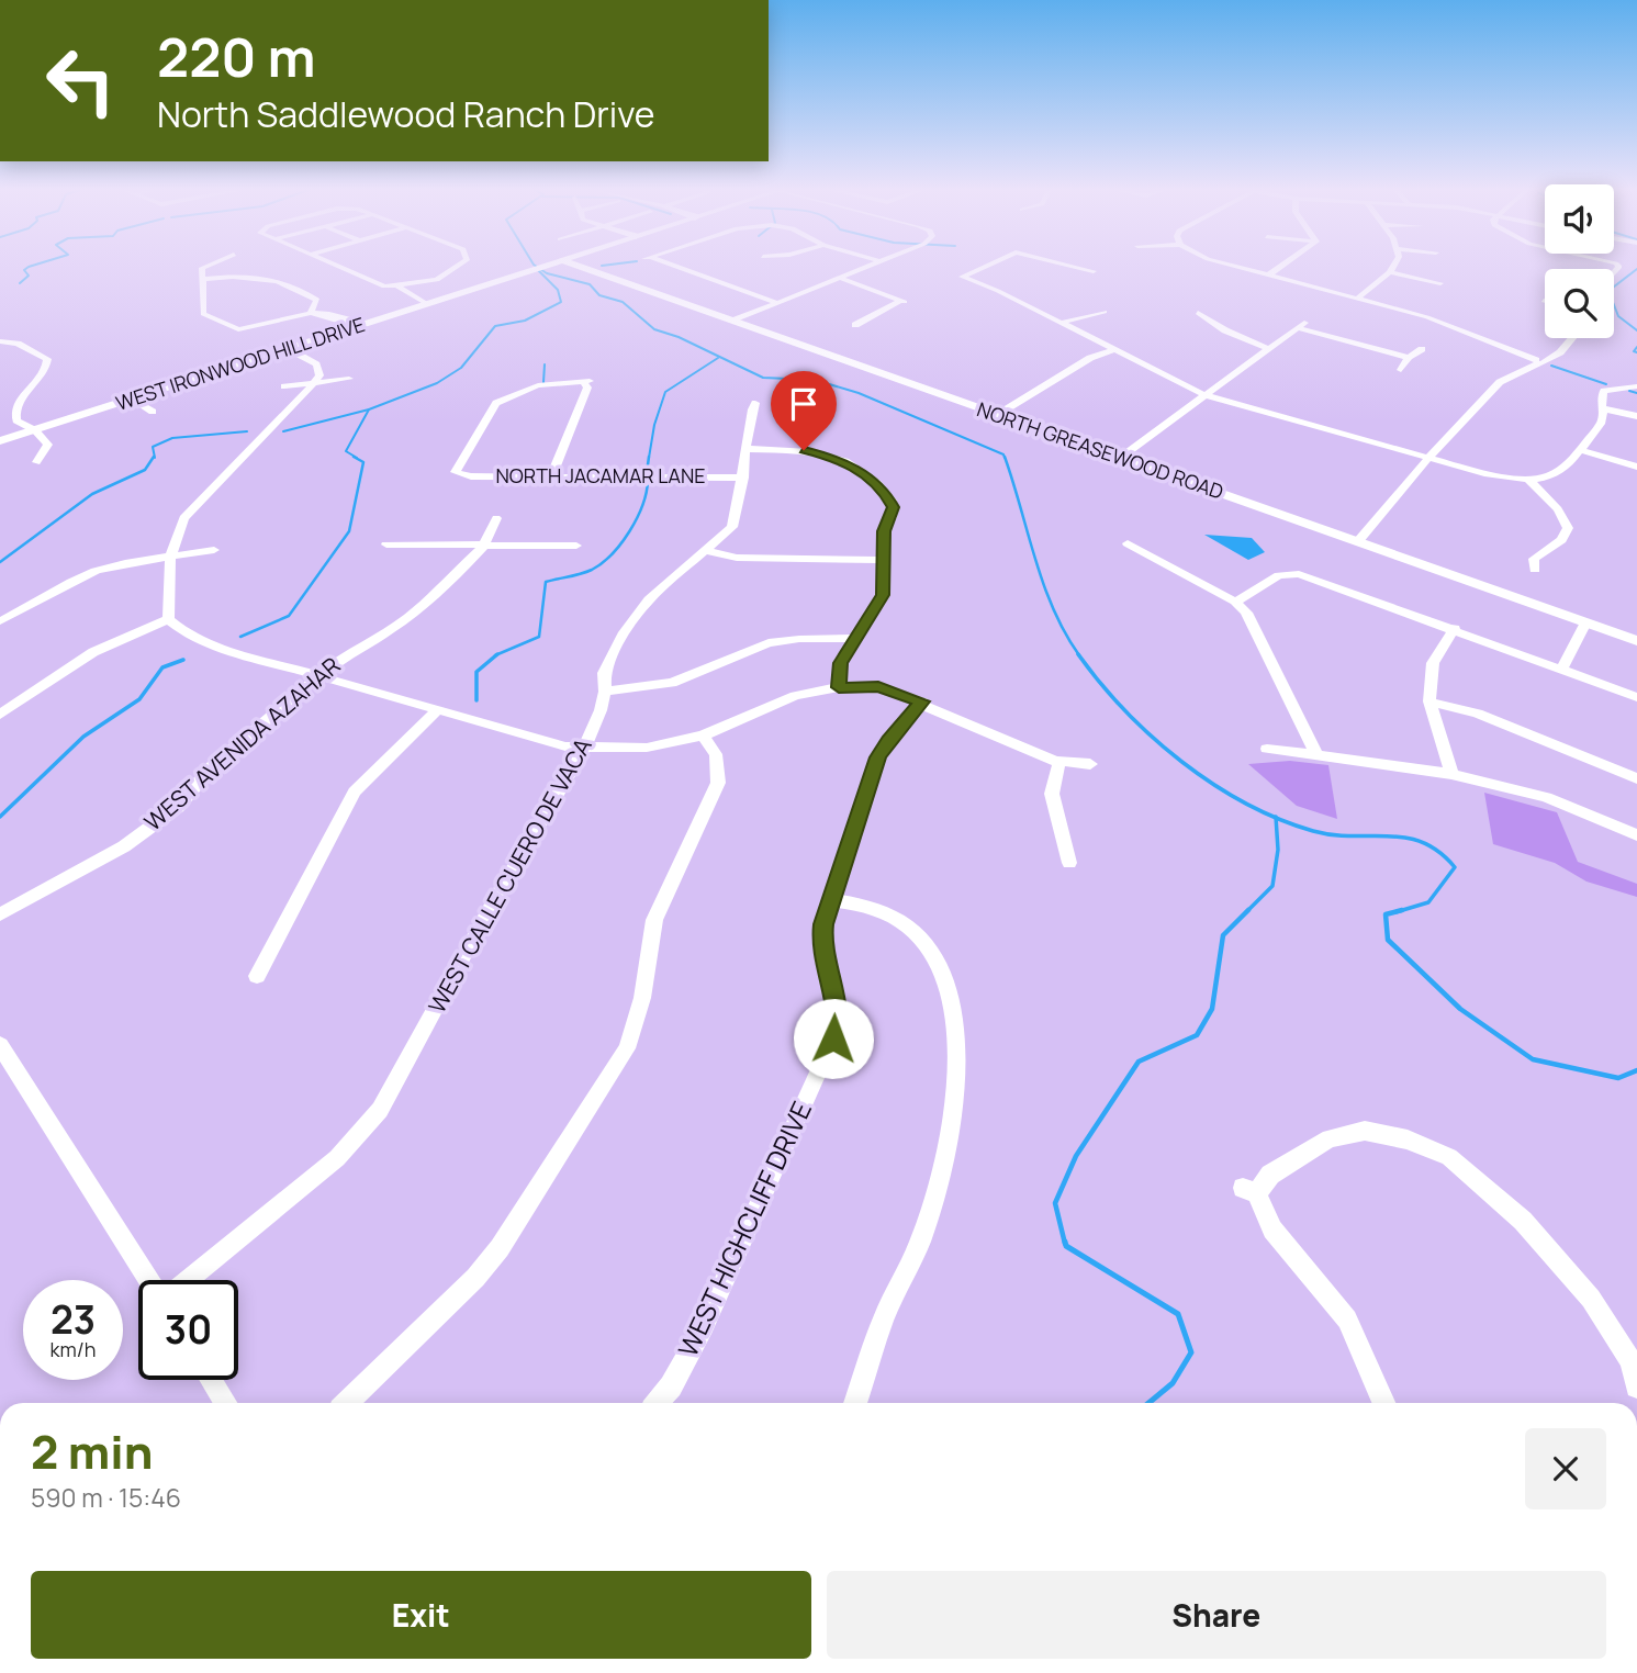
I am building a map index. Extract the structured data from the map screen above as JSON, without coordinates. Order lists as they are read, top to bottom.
{
  "streets": {
    "street": [
      "WEST IRONWOOD HILL DRIVE",
      "NORTH GREASEWOOD ROAD",
      "NORTH JACAMAR LANE",
      "WEST AVENIDA AZAHAR",
      "WEST CALLE CUERO DE VACA",
      "WEST HIGHCLIFF DRIVE"
    ]
  },
  "crossings": [
    ["NORTH JACAMAR LANE", "WEST CALLE CUERO DE VACA"]
  ],
  "page": {
    "turn": ["220 m", "North Saddlewood Ranch Drive"],
    "speed": "23 km/h",
    "limit": "30",
    "heading": ["2 min", "590 m · 15:46"],
    "buttons": ["Exit", "Share"]
  }
}
